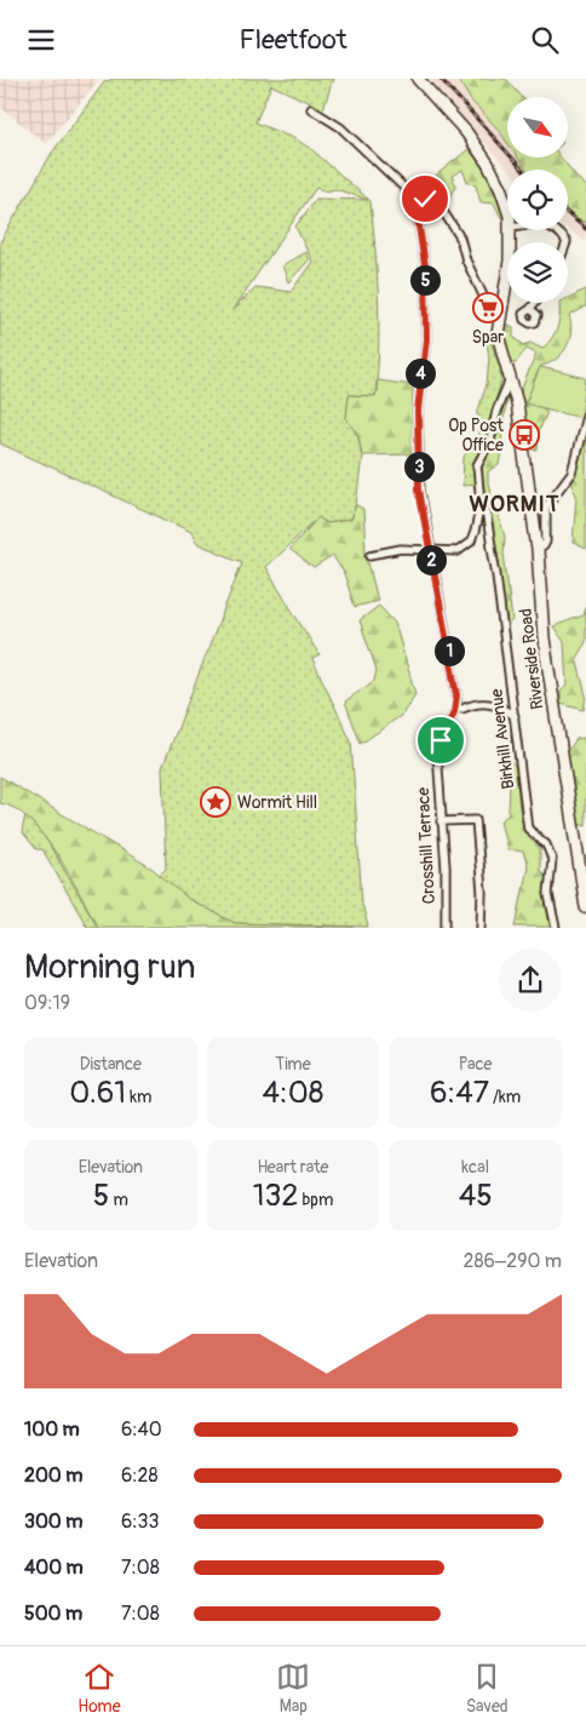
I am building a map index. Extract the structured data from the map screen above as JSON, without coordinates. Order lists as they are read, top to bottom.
{
  "streets": {
    "main road": ["Riverside Road"],
    "street": ["Birkhill Avenue", "Crosshill Terrace"]
  },
  "districts": ["WORMIT"],
  "places": {
    "supermarket": ["Spar"],
    "bus stop": ["Op Post Office"],
    "place": ["Wormit Hill"]
  },
  "north": "bottom right",
  "page": {
    "header": "Fleetfoot",
    "pins": [
      "5",
      "4",
      "3",
      "2",
      "1"
    ],
    "heading": ["Morning run", "09:19"],
    "stats": [
      ["Distance", "0.61 km"],
      ["Time", "4:08"],
      ["Pace", "6:47 /km"],
      ["Elevation", "5 m"],
      ["Heart rate", "132 bpm"],
      ["kcal", "45"]
    ],
    "chart": ["Elevation", "286–290 m"],
    "list": [
      {
        "name": "100 m",
        "note": "6:40"
      },
      {
        "name": "200 m",
        "note": "6:28"
      },
      {
        "name": "300 m",
        "note": "6:33"
      },
      {
        "name": "400 m",
        "note": "7:08"
      },
      {
        "name": "500 m",
        "note": "7:08"
      }
    ],
    "tabs": ["Home", "Map", "Saved"]
  }
}
